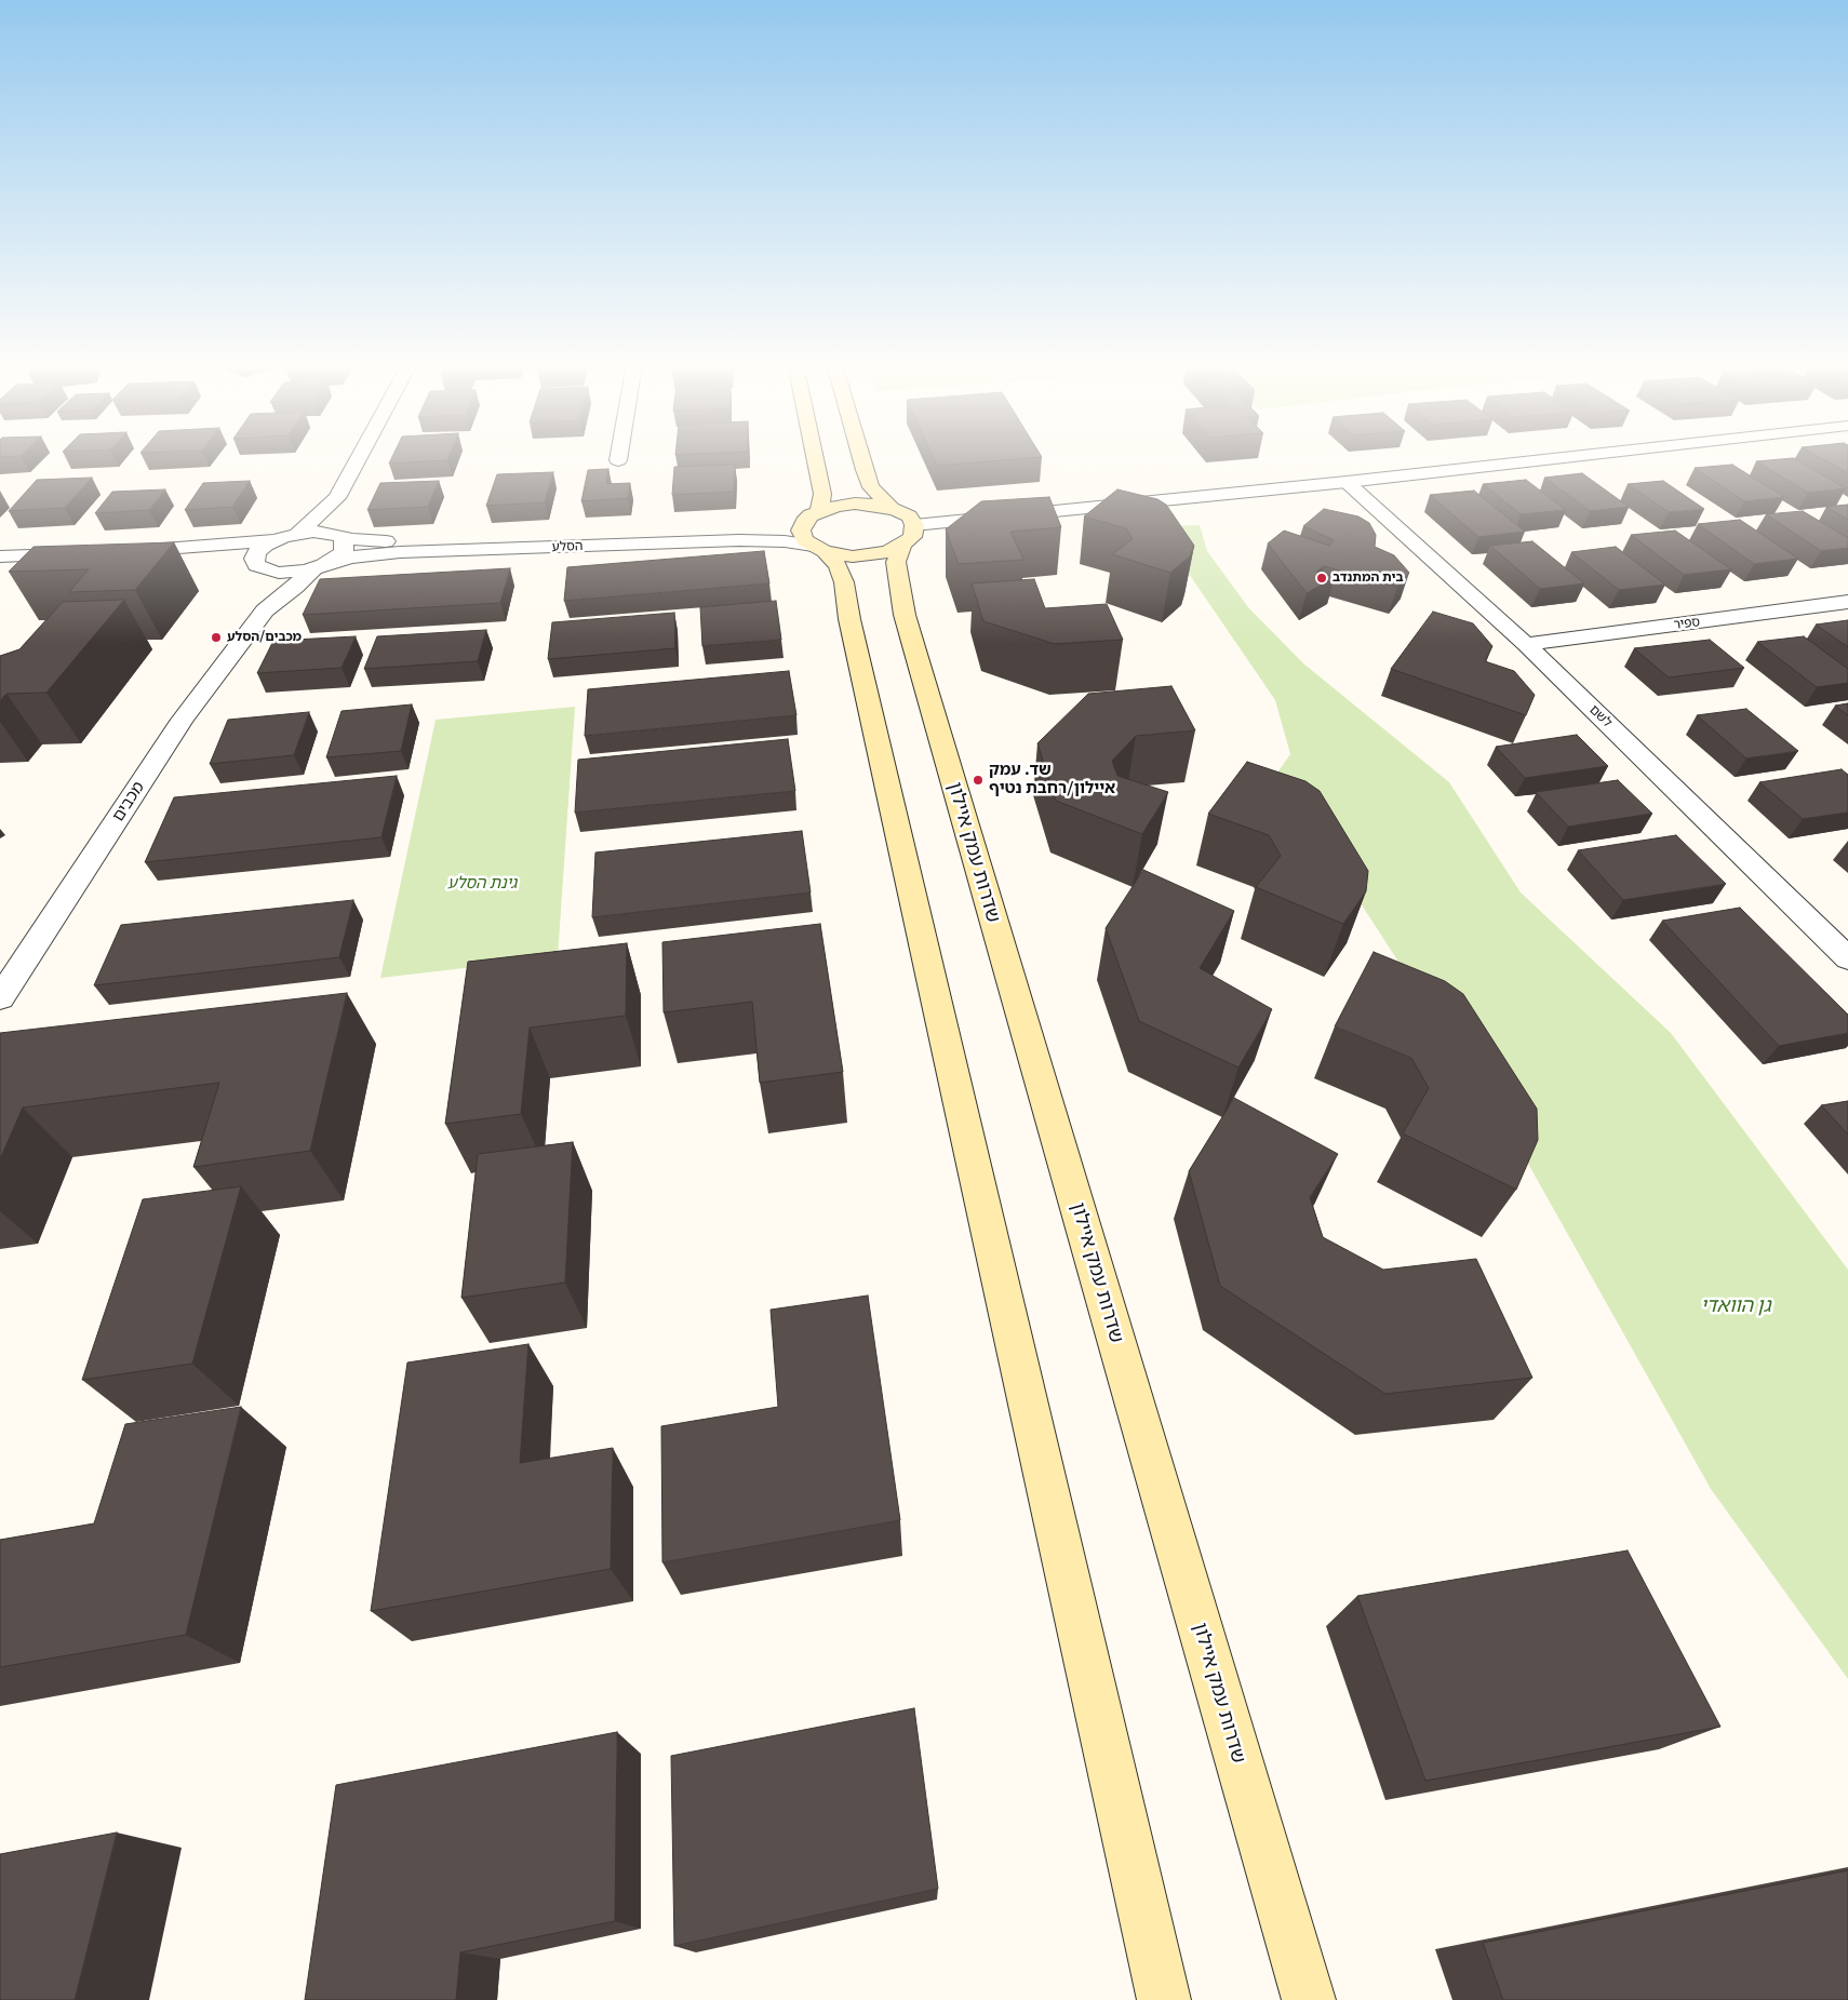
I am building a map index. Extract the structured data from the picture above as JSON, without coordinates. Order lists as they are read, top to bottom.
{
  "streets": {
    "main road": ["שדרות עמק איילון"],
    "street": [
      "הסלע",
      "ספיר",
      "לשם",
      "מכבים"
    ]
  },
  "crossings": [
    ["הסלע", "מכבים"],
    ["ספיר", "לשם"]
  ],
  "parks": ["גינת הסלע", "גן הוואדי"],
  "places": ["בית המתנדב", "מכבים/הסלע", "שד. עמק איילון/רחבת נטיף"]
}
